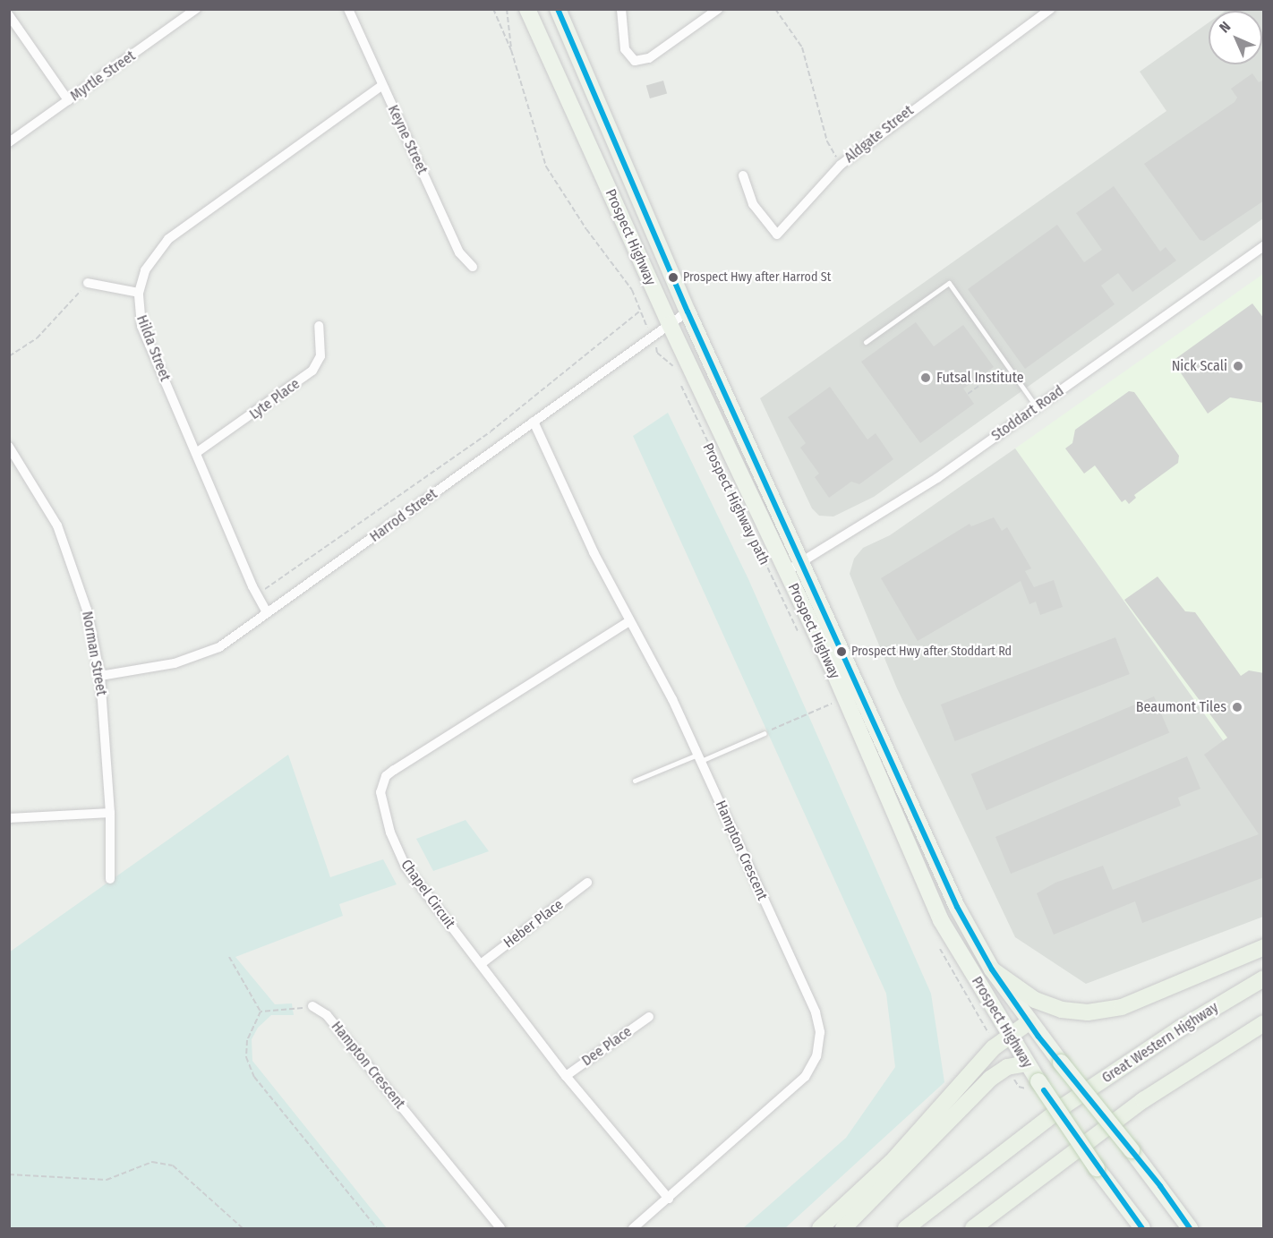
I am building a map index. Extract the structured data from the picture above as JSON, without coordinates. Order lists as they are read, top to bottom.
{
  "streets": {
    "highway": ["Great Western Highway"],
    "main road": ["Prospect Highway"],
    "street": [
      "Myrtle Street",
      "Aldgate Street",
      "Keyne Street",
      "Hilda Street",
      "Lyte Place",
      "Stoddart Road",
      "Harrod Street",
      "Norman Street",
      "Hampton Crescent",
      "Chapel Circuit",
      "Heber Place",
      "Dee Place"
    ],
    "path": ["Prospect Highway path"]
  },
  "crossings": [
    ["Keyne Street", "Hilda Street"],
    ["Prospect Highway", "Stoddart Road"],
    ["Prospect Highway", "Harrod Street"],
    ["Hilda Street", "Lyte Place"],
    ["Hilda Street", "Harrod Street"],
    ["Harrod Street", "Norman Street"],
    ["Harrod Street", "Hampton Crescent"],
    ["Hampton Crescent", "Chapel Circuit"],
    ["Chapel Circuit", "Heber Place"],
    ["Chapel Circuit", "Dee Place"]
  ],
  "places": [
    "Prospect Hwy after Harrod St",
    "Nick Scali",
    "Futsal Institute",
    "Prospect Hwy after Stoddart Rd",
    "Beaumont Tiles"
  ],
  "north": "top left"
}
